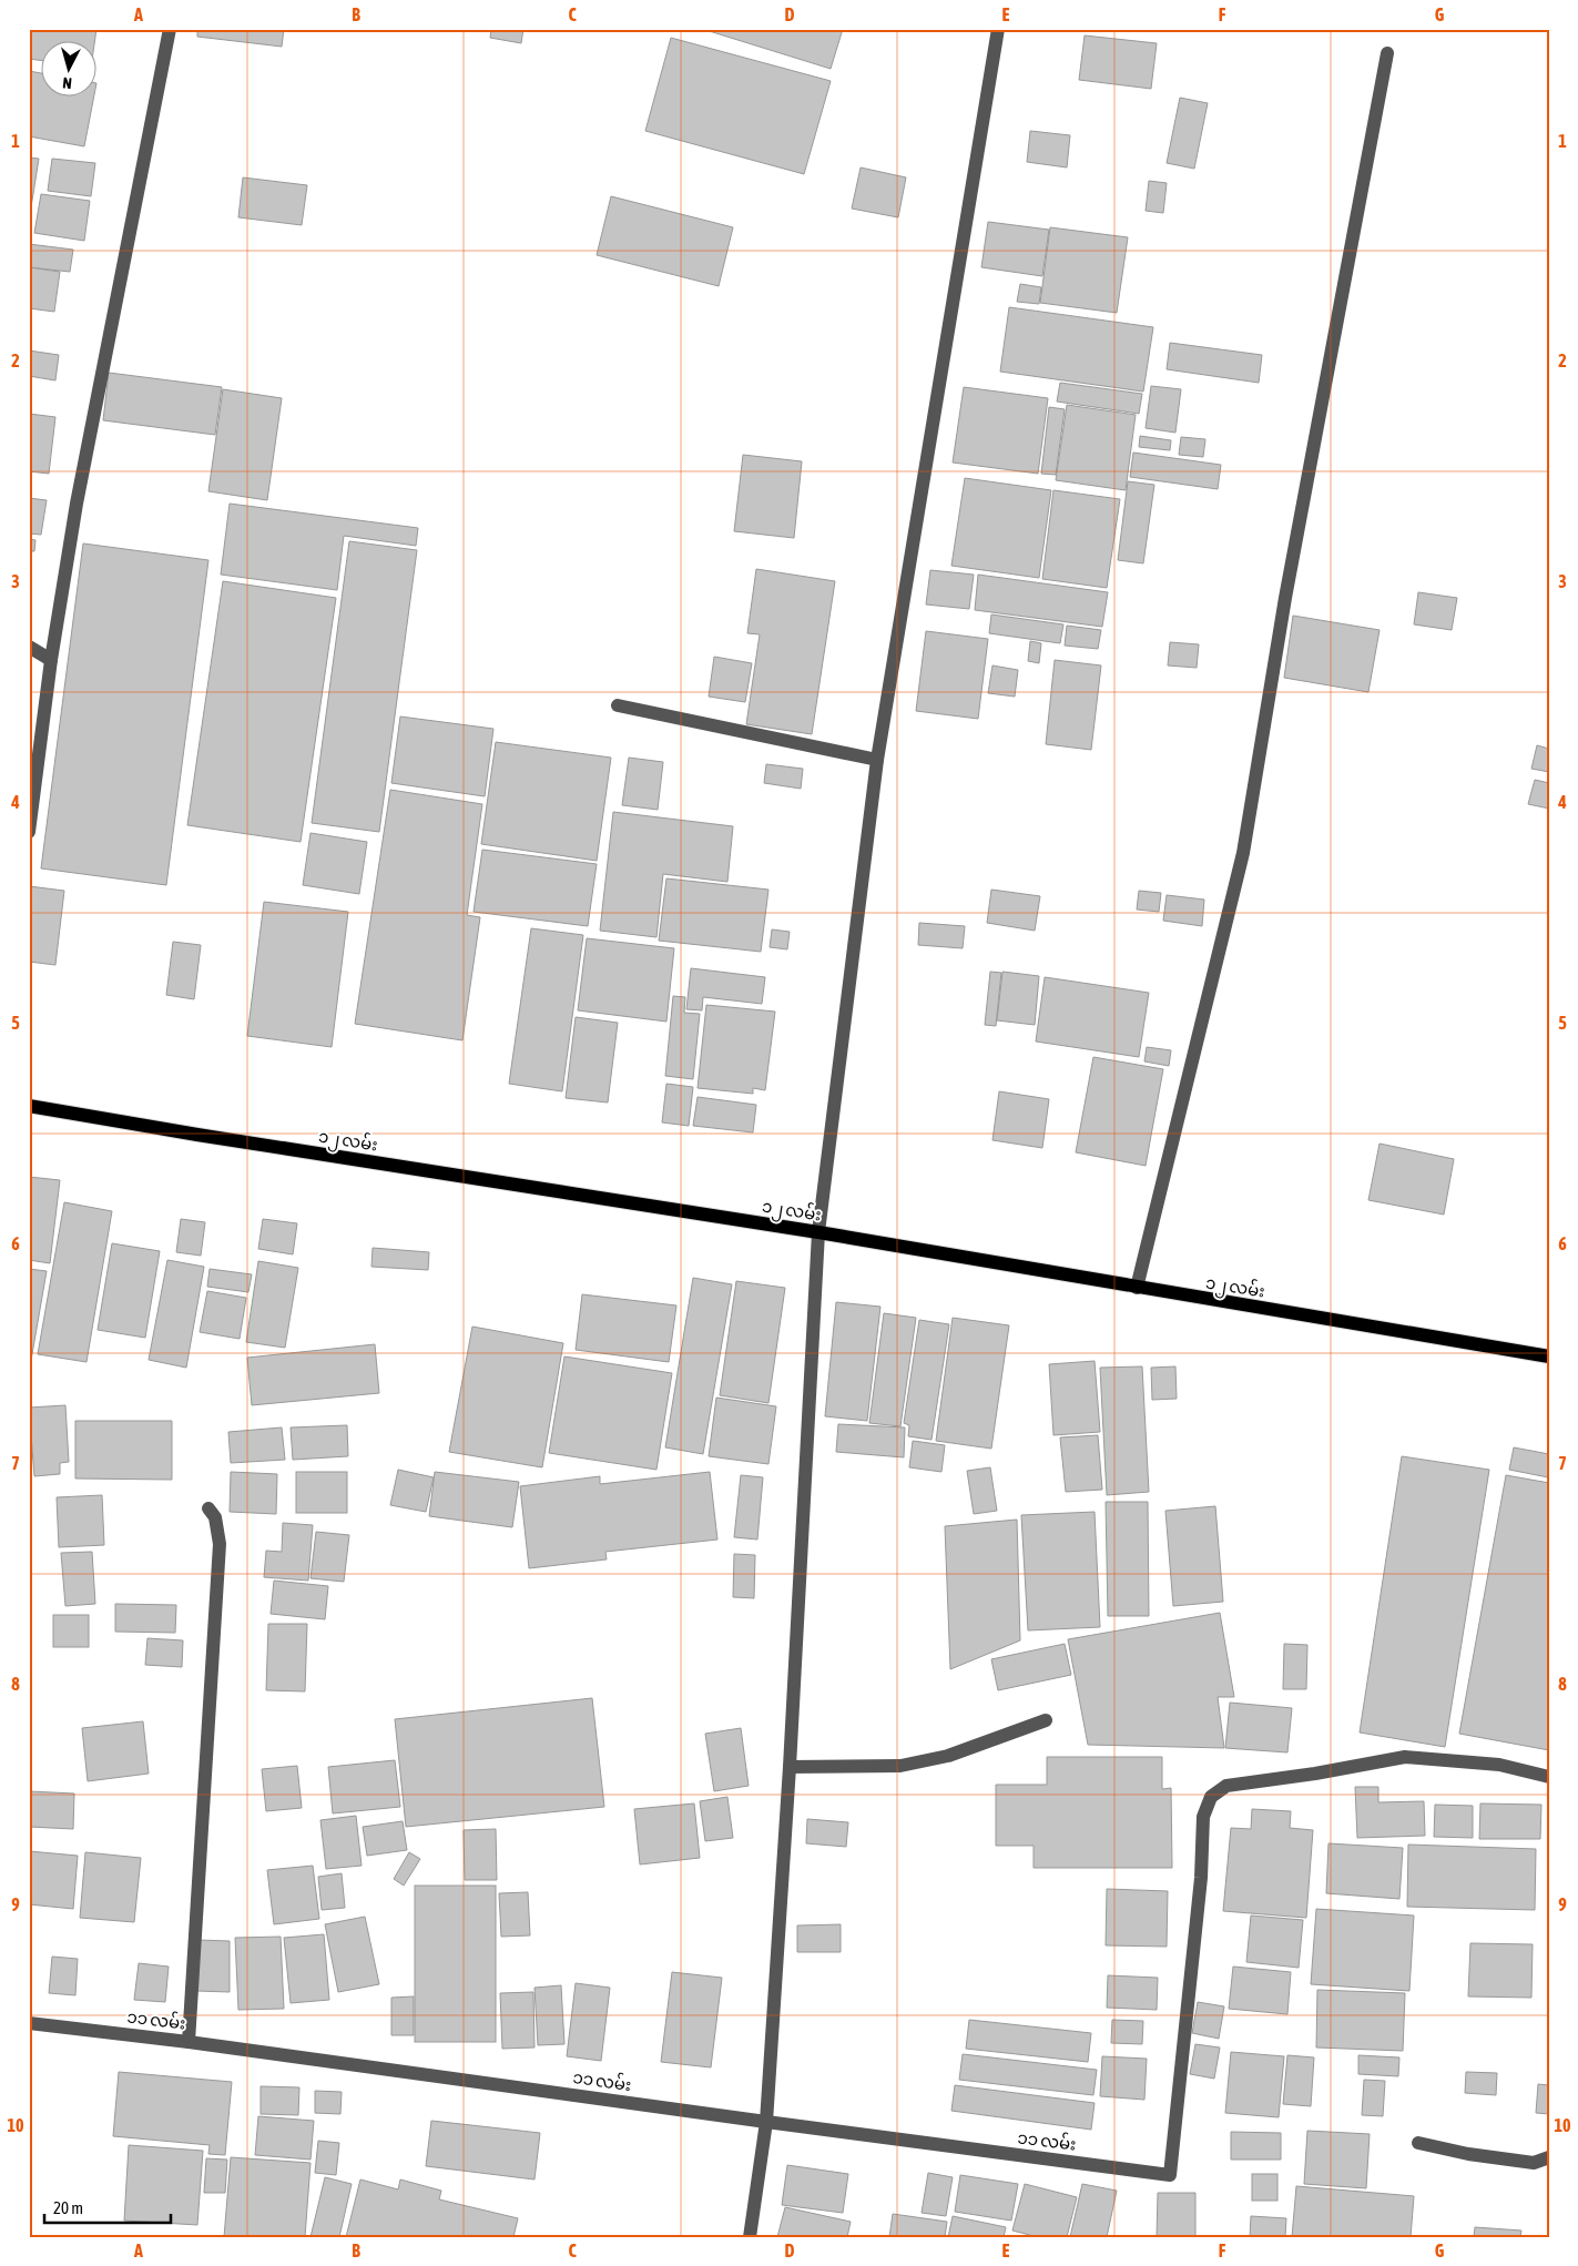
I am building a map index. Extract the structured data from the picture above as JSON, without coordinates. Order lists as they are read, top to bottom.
{
  "streets": {
    "main road": ["၁၂ လမ်း"],
    "street": ["၁၁ လမ်း"]
  },
  "scale_bar": "20 m",
  "north": "bottom",
  "grid": {
    "columns": [
      "A",
      "B",
      "C",
      "D",
      "E",
      "F",
      "G"
    ],
    "rows": [
      "1",
      "2",
      "3",
      "4",
      "5",
      "6",
      "7",
      "8",
      "9",
      "10"
    ]
  }
}
